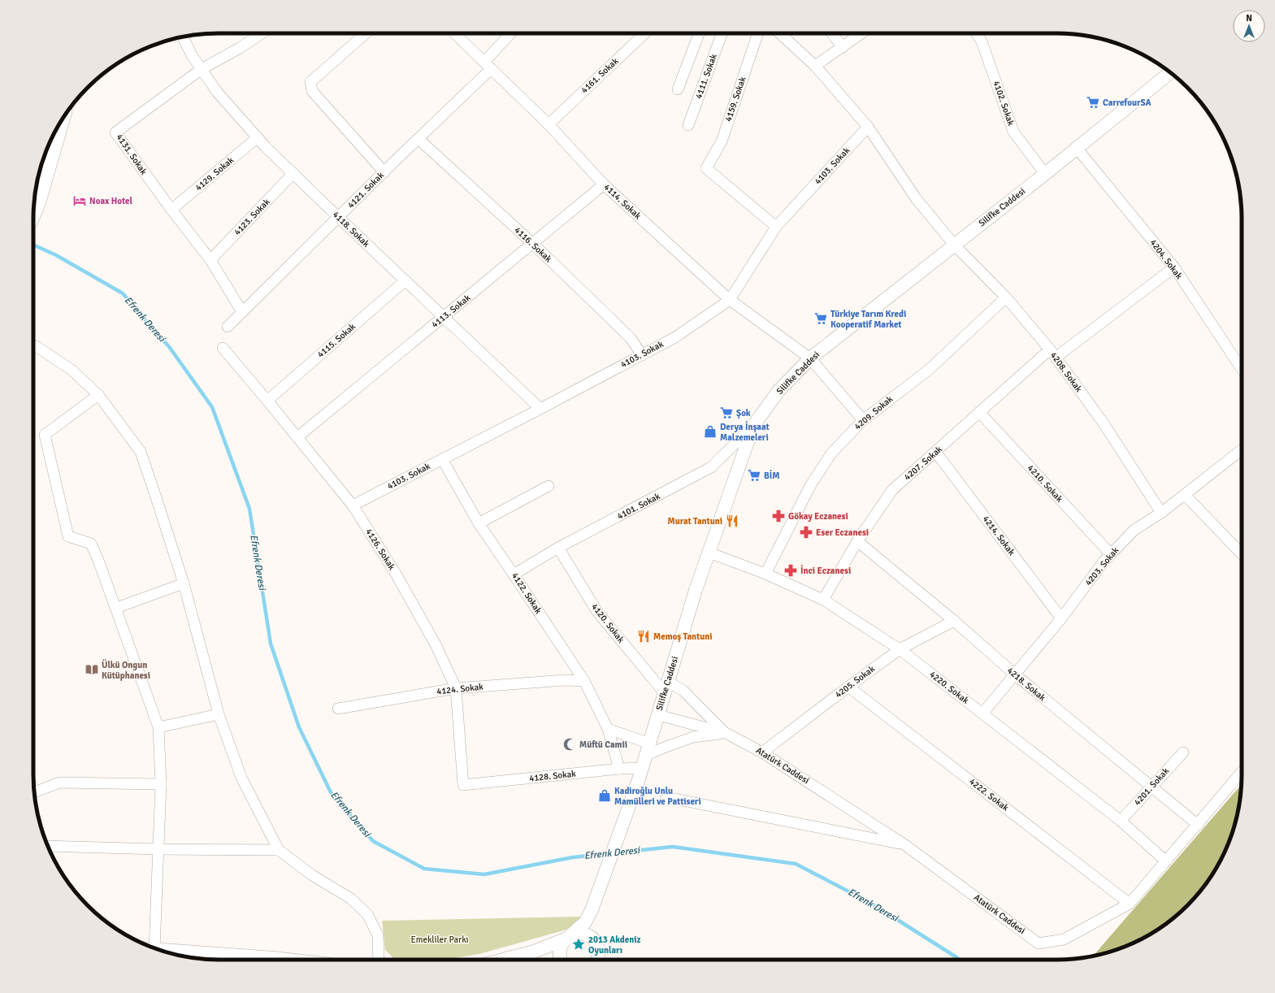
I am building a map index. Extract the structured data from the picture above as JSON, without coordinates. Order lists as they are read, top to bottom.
{
  "streets": {
    "street": [
      "4161. Sokak",
      "4111. Sokak",
      "4159. Sokak",
      "4102. Sokak",
      "4131. Sokak",
      "4103. Sokak",
      "4129. Sokak",
      "4121. Sokak",
      "4114. Sokak",
      "Silifke Caddesi",
      "4123. Sokak",
      "4118. Sokak",
      "4116. Sokak",
      "4204. Sokak",
      "4113. Sokak",
      "4115. Sokak",
      "4208. Sokak",
      "4209. Sokak",
      "4207. Sokak",
      "4210. Sokak",
      "4101. Sokak",
      "4214. Sokak",
      "4126. Sokak",
      "4203. Sokak",
      "4122. Sokak",
      "4120. Sokak",
      "4205. Sokak",
      "4218. Sokak",
      "4220. Sokak",
      "4124. Sokak",
      "Atatürk Caddesi",
      "4128. Sokak",
      "4201. Sokak",
      "4222. Sokak"
    ]
  },
  "crossings": [
    ["4161. Sokak", "4114. Sokak"],
    ["4159. Sokak", "4103. Sokak"],
    ["4102. Sokak", "Silifke Caddesi"],
    ["4131. Sokak", "4129. Sokak"],
    ["4131. Sokak", "4121. Sokak"],
    ["4131. Sokak", "4123. Sokak"],
    ["4131. Sokak", "4118. Sokak"],
    ["4103. Sokak", "4114. Sokak"],
    ["4103. Sokak", "4118. Sokak"],
    ["4103. Sokak", "4116. Sokak"],
    ["4103. Sokak", "4208. Sokak"],
    ["4103. Sokak", "4126. Sokak"],
    ["4103. Sokak", "4122. Sokak"],
    ["4129. Sokak", "4118. Sokak"],
    ["4121. Sokak", "4114. Sokak"],
    ["4121. Sokak", "4118. Sokak"],
    ["4121. Sokak", "4116. Sokak"],
    ["4114. Sokak", "Silifke Caddesi"],
    ["4114. Sokak", "4113. Sokak"],
    ["4114. Sokak", "4209. Sokak"],
    ["Silifke Caddesi", "4204. Sokak"],
    ["Silifke Caddesi", "4208. Sokak"],
    ["Silifke Caddesi", "4101. Sokak"],
    ["Silifke Caddesi", "4120. Sokak"],
    ["Silifke Caddesi", "4220. Sokak"],
    ["Silifke Caddesi", "Atatürk Caddesi"],
    ["Silifke Caddesi", "4128. Sokak"],
    ["4123. Sokak", "4118. Sokak"],
    ["4118. Sokak", "4113. Sokak"],
    ["4118. Sokak", "4115. Sokak"],
    ["4116. Sokak", "4113. Sokak"],
    ["4204. Sokak", "4207. Sokak"],
    ["4113. Sokak", "4126. Sokak"],
    ["4115. Sokak", "4126. Sokak"],
    ["4208. Sokak", "4209. Sokak"],
    ["4208. Sokak", "4207. Sokak"],
    ["4208. Sokak", "4203. Sokak"],
    ["4209. Sokak", "4220. Sokak"],
    ["4207. Sokak", "4210. Sokak"],
    ["4207. Sokak", "4214. Sokak"],
    ["4207. Sokak", "4218. Sokak"],
    ["4207. Sokak", "4220. Sokak"],
    ["4210. Sokak", "4203. Sokak"],
    ["4101. Sokak", "4122. Sokak"],
    ["4101. Sokak", "4120. Sokak"],
    ["4214. Sokak", "4203. Sokak"],
    ["4126. Sokak", "4124. Sokak"],
    ["4126. Sokak", "4128. Sokak"],
    ["4203. Sokak", "4218. Sokak"],
    ["4203. Sokak", "4220. Sokak"],
    ["4122. Sokak", "4124. Sokak"],
    ["4122. Sokak", "4128. Sokak"],
    ["4120. Sokak", "Atatürk Caddesi"],
    ["4205. Sokak", "4218. Sokak"],
    ["4205. Sokak", "4220. Sokak"],
    ["4205. Sokak", "Atatürk Caddesi"],
    ["4205. Sokak", "4222. Sokak"],
    ["4218. Sokak", "Atatürk Caddesi"],
    ["4218. Sokak", "4201. Sokak"],
    ["4220. Sokak", "Atatürk Caddesi"],
    ["4220. Sokak", "4201. Sokak"],
    ["Atatürk Caddesi", "4222. Sokak"]
  ],
  "water": ["Efrenk Deresi"],
  "parks": ["Emekliler Parkı"],
  "places": {
    "supermarket": [
      "CarrefourSA",
      "Türkiye Tarım Kredi Kooperatif Market",
      "Şok",
      "BİM"
    ],
    "hotel": ["Noax Hotel"],
    "shop": ["Derya İnşaat Malzemeleri", "Kadiroğlu Unlu Mamülleri ve Pattiseri"],
    "pharmacy": ["Gökay Eczanesi", "Eser Eczanesi", "İnci Eczanesi"],
    "restaurant": ["Murat Tantuni", "Memoş Tantuni"],
    "library": ["Ülkü Ongun Kütüphanesi"],
    "mosque": ["Müftü Camii"],
    "place": ["2013 Akdeniz Oyunları"]
  },
  "north": "top"
}
